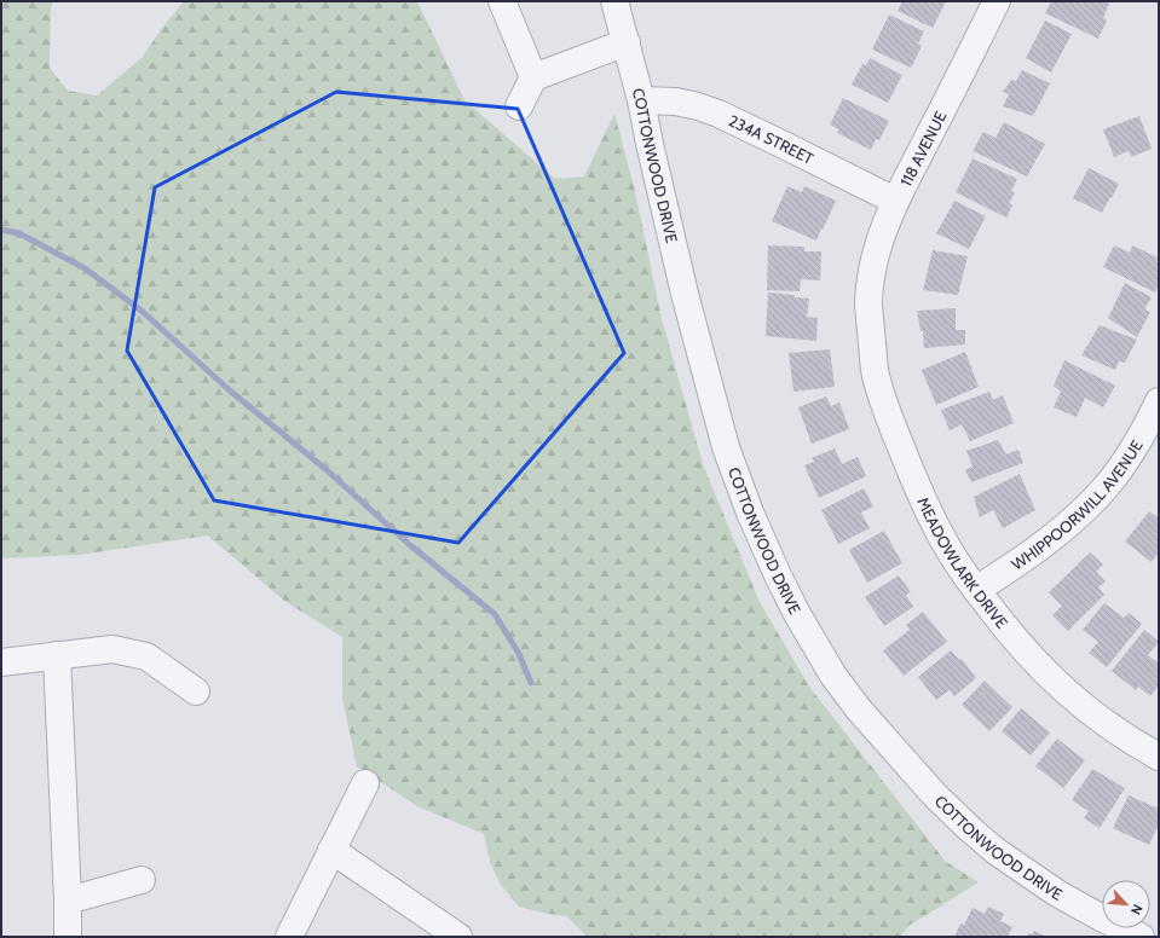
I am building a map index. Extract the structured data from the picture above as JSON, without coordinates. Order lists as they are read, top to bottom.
{
  "streets": {
    "street": [
      "234A STREET",
      "118 AVENUE",
      "COTTONWOOD DRIVE",
      "WHIPPOORWILL AVENUE",
      "MEADOWLARK DRIVE"
    ]
  },
  "crossings": [
    ["234A STREET", "118 AVENUE"],
    ["234A STREET", "COTTONWOOD DRIVE"],
    ["118 AVENUE", "MEADOWLARK DRIVE"],
    ["WHIPPOORWILL AVENUE", "MEADOWLARK DRIVE"]
  ],
  "north": "bottom right"
}
